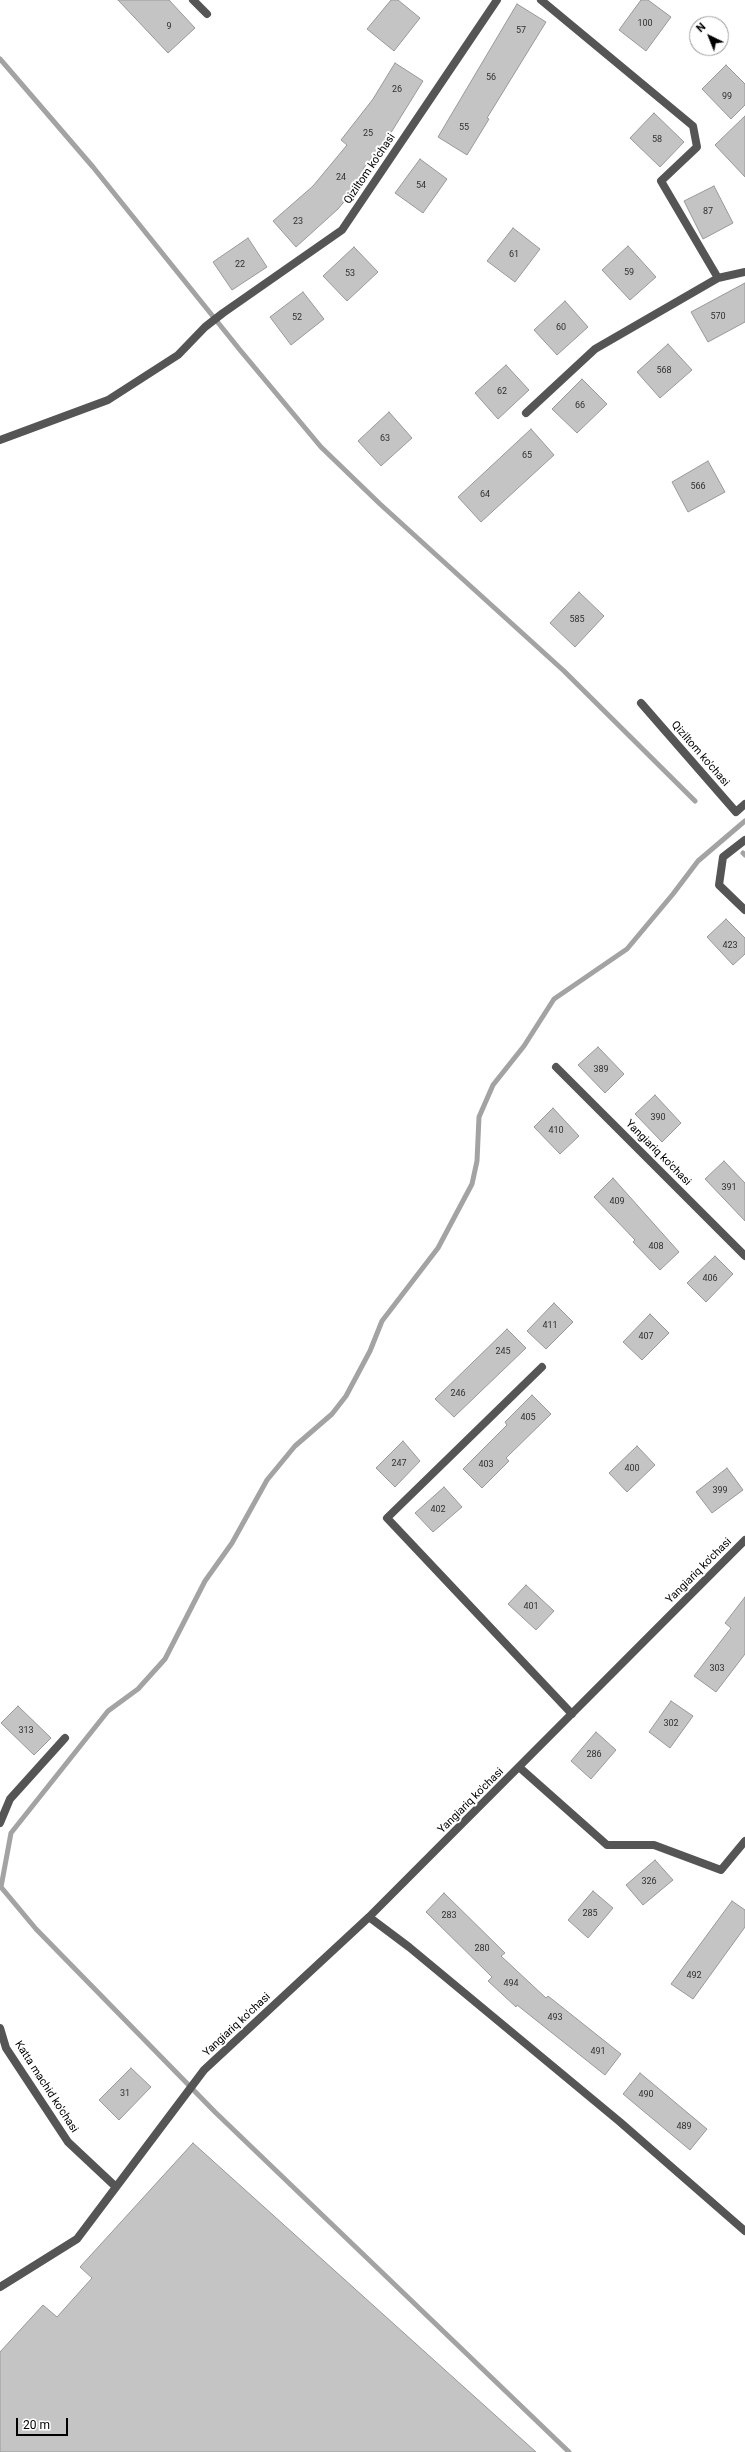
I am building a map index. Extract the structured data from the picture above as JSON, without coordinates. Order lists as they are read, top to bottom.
{
  "streets": {
    "street": ["Qiziltom ko'chasi", "Yangiariq ko'chasi", "Katta machid ko'chasi"]
  },
  "crossings": [
    ["Yangiariq ko'chasi", "Katta machid ko'chasi"]
  ],
  "house_numbers": [
    "100",
    "9",
    "57",
    "56",
    "26",
    "99",
    "55",
    "25",
    "58",
    "24",
    "54",
    "87",
    "23",
    "61",
    "22",
    "59",
    "53",
    "570",
    "52",
    "60",
    "568",
    "62",
    "66",
    "63",
    "65",
    "566",
    "64",
    "585",
    "423",
    "389",
    "390",
    "410",
    "391",
    "409",
    "408",
    "406",
    "411",
    "407",
    "245",
    "246",
    "405",
    "247",
    "403",
    "400",
    "399",
    "402",
    "401",
    "303",
    "302",
    "313",
    "286",
    "326",
    "285",
    "283",
    "280",
    "492",
    "494",
    "493",
    "491",
    "31",
    "490",
    "489"
  ],
  "scale_bar": "20 m",
  "north": "top left"
}
